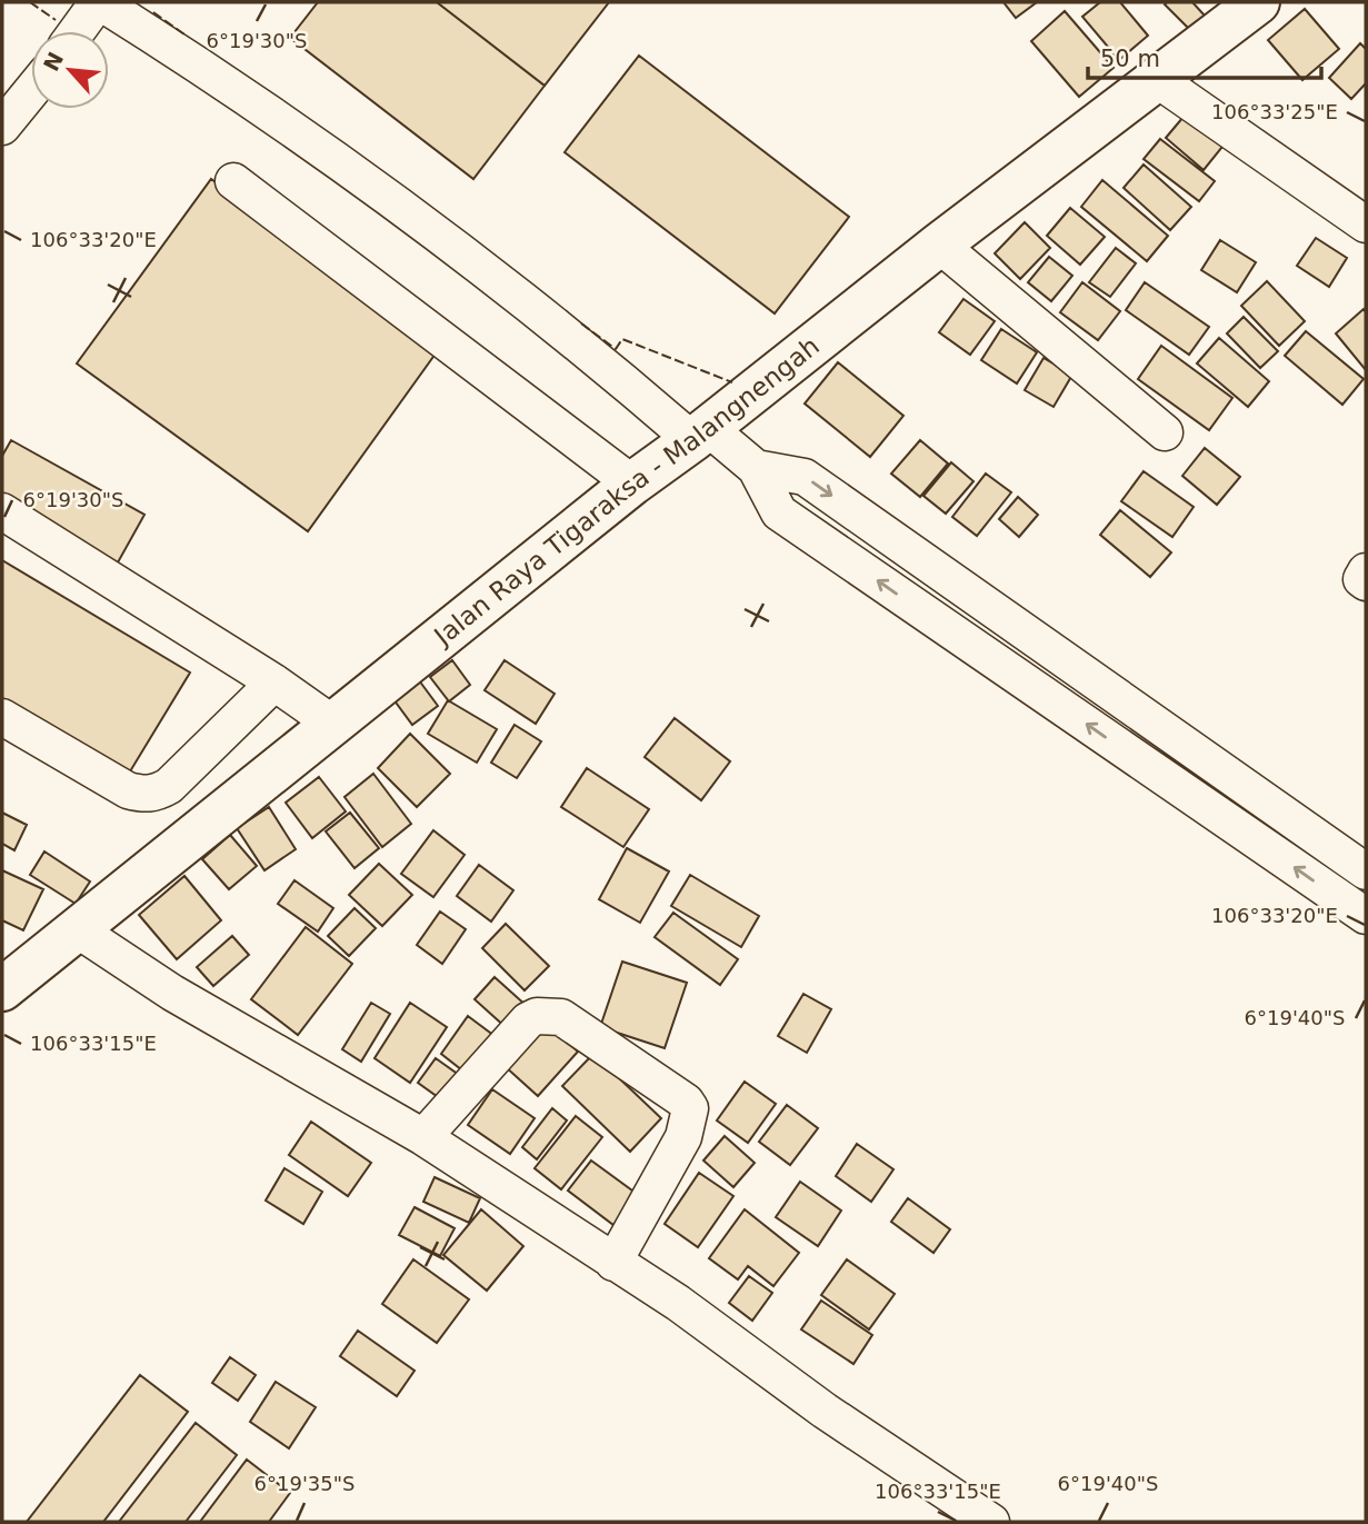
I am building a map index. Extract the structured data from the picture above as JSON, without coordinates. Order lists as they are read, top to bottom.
{
  "streets": {
    "main road": ["Jalan Raya Tigaraksa - Malangnengah"]
  },
  "scale_bar": "50 m",
  "north": "top left",
  "coordinates": [
    "6°19'30\"S",
    "106°33'25\"E",
    "106°33'20\"E",
    "6°19'40\"S",
    "106°33'15\"E",
    "6°19'35\"S"
  ]
}
